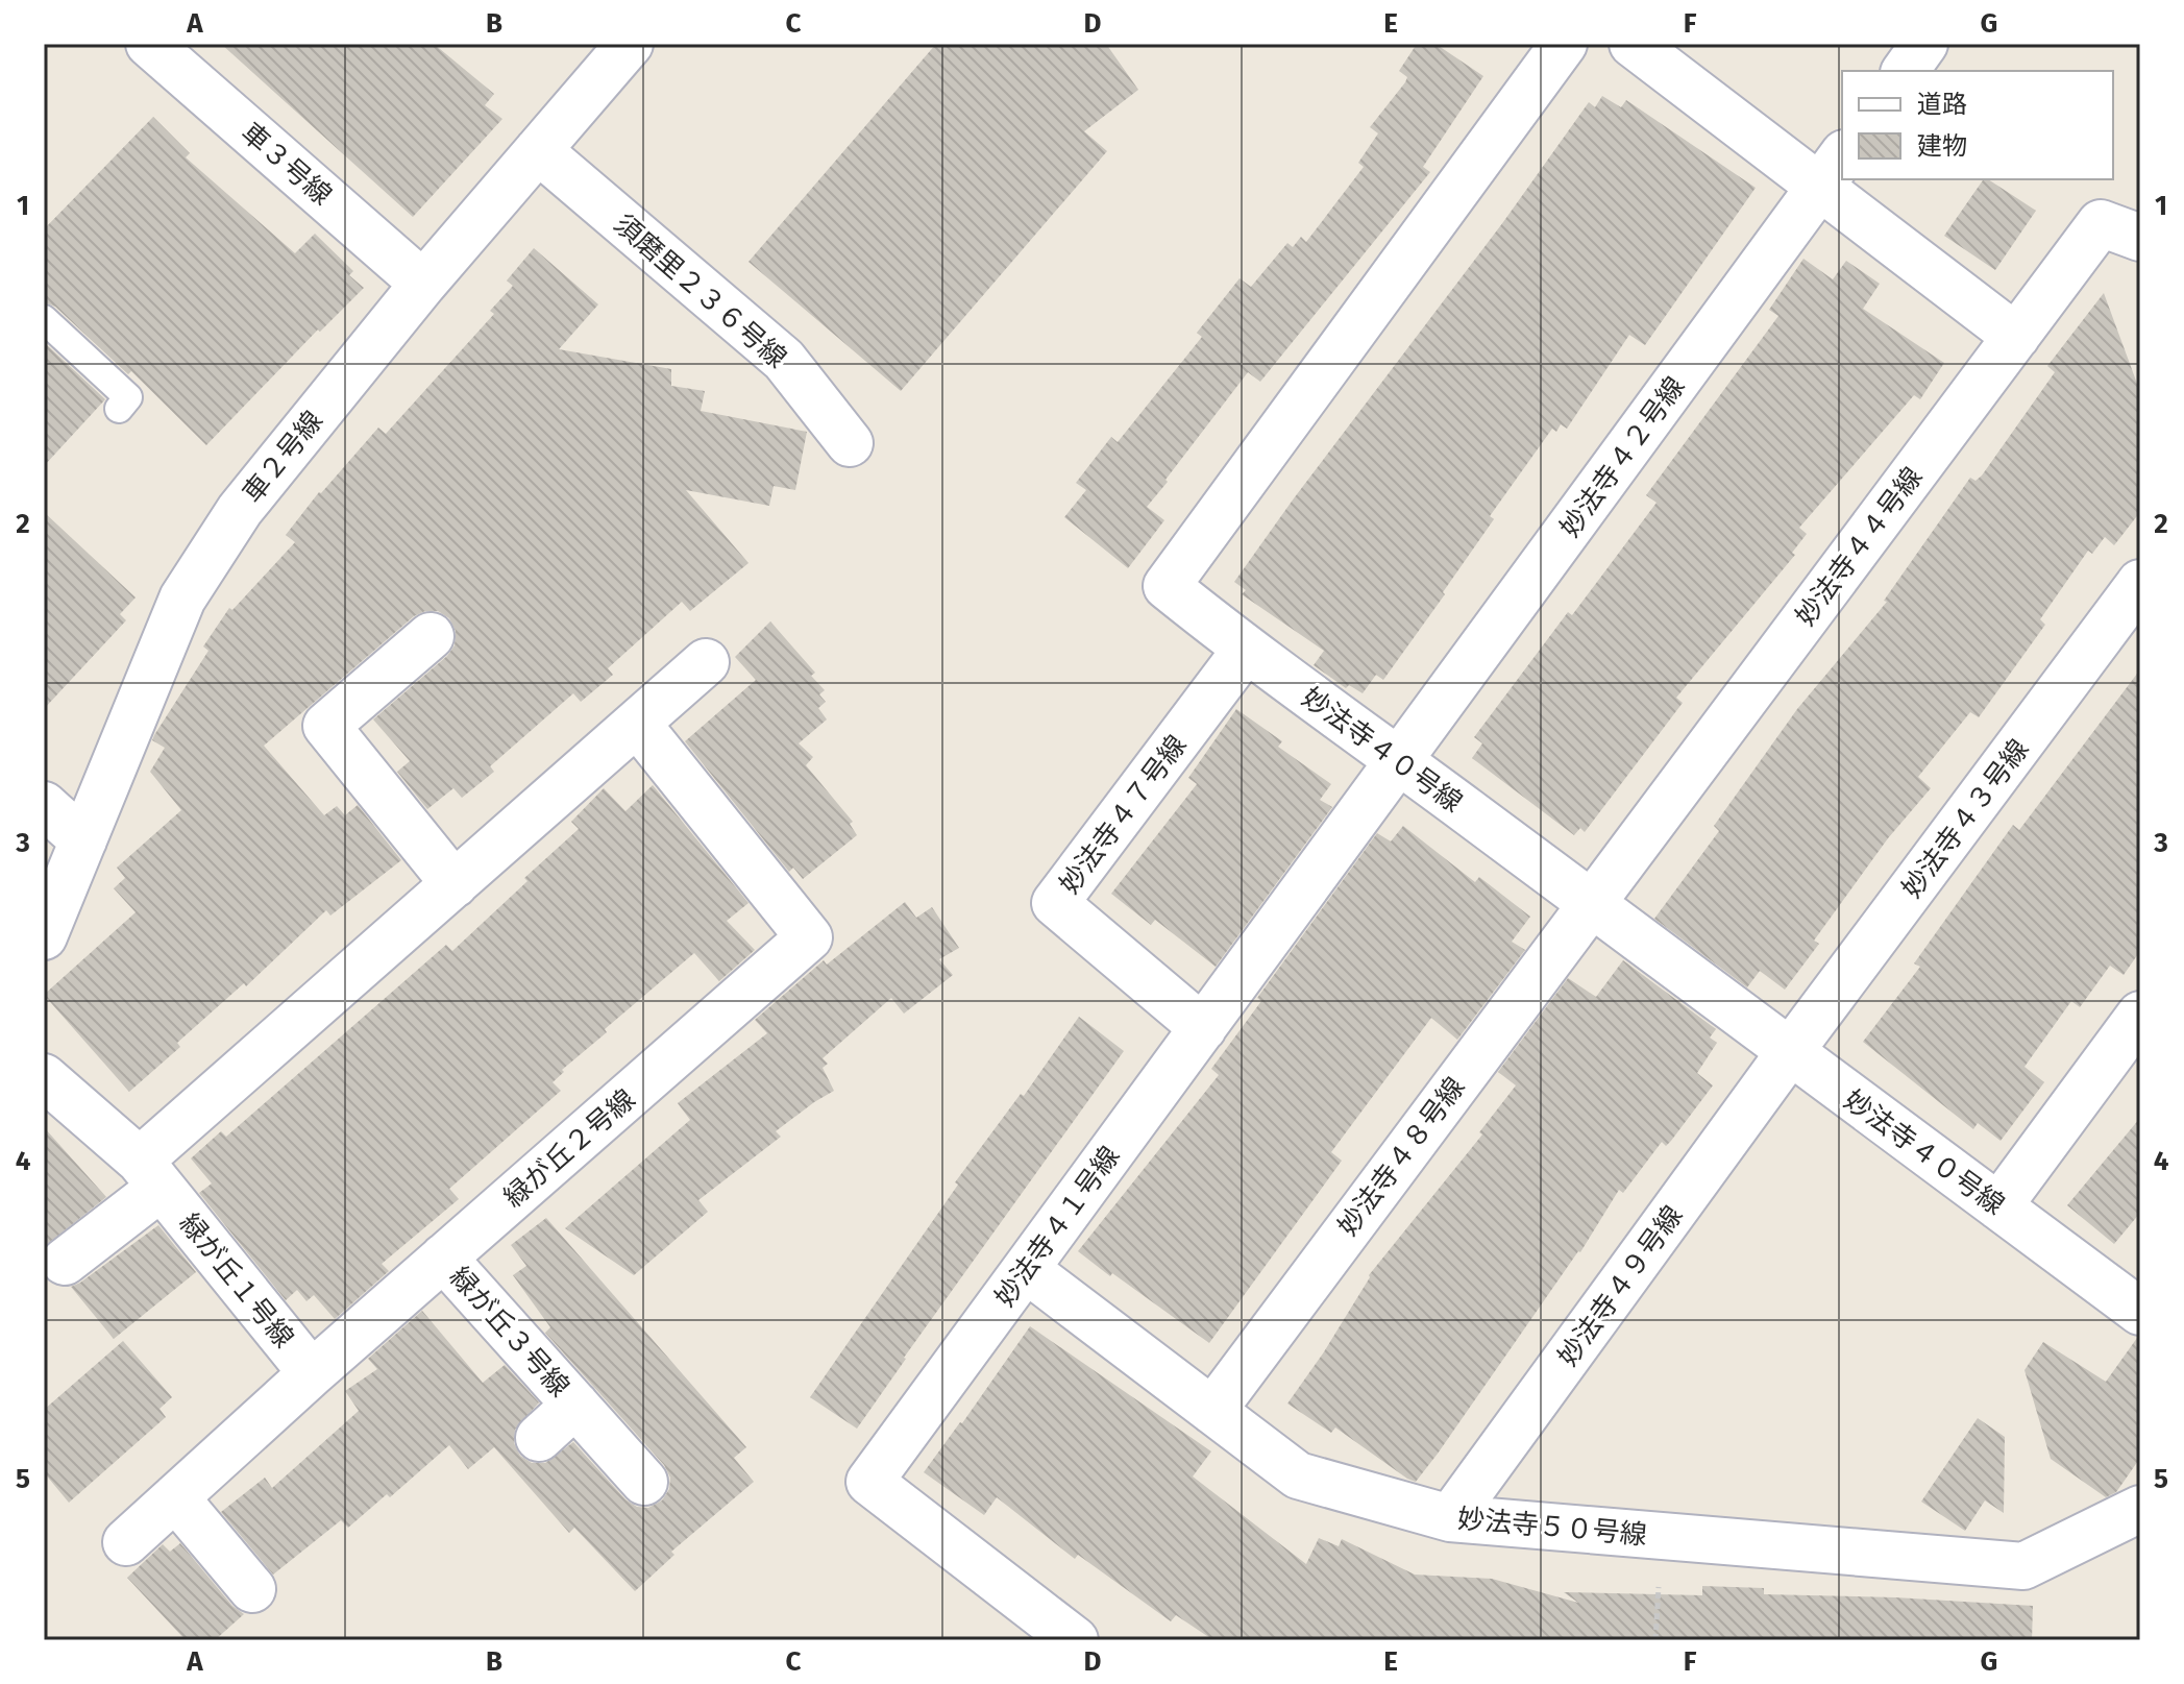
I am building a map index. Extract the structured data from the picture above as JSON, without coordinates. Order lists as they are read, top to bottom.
{
  "streets": {
    "street": [
      "車３号線",
      "須磨里２３６号線",
      "車２号線",
      "妙法寺４２号線",
      "妙法寺４４号線",
      "妙法寺４０号線",
      "妙法寺４７号線",
      "妙法寺４３号線",
      "緑が丘２号線",
      "妙法寺４８号線",
      "妙法寺４１号線",
      "緑が丘１号線",
      "妙法寺４９号線",
      "緑が丘３号線",
      "妙法寺５０号線"
    ]
  },
  "crossings": [
    ["車３号線", "車２号線"],
    ["須磨里２３６号線", "車２号線"],
    ["妙法寺４２号線", "妙法寺４０号線"],
    ["妙法寺４２号線", "妙法寺４１号線"],
    ["妙法寺４４号線", "妙法寺４０号線"],
    ["妙法寺４４号線", "妙法寺４８号線"],
    ["妙法寺４０号線", "妙法寺４７号線"],
    ["妙法寺４０号線", "妙法寺４３号線"],
    ["妙法寺４０号線", "妙法寺４８号線"],
    ["妙法寺４０号線", "妙法寺４１号線"],
    ["妙法寺４０号線", "妙法寺４９号線"],
    ["妙法寺４７号線", "妙法寺４１号線"],
    ["妙法寺４３号線", "妙法寺４９号線"],
    ["緑が丘２号線", "緑が丘１号線"],
    ["緑が丘２号線", "緑が丘３号線"],
    ["妙法寺４８号線", "妙法寺５０号線"],
    ["妙法寺４１号線", "妙法寺５０号線"],
    ["妙法寺４９号線", "妙法寺５０号線"]
  ],
  "legend": ["道路", "建物"],
  "grid": {
    "columns": [
      "A",
      "B",
      "C",
      "D",
      "E",
      "F",
      "G"
    ],
    "rows": [
      "1",
      "2",
      "3",
      "4",
      "5"
    ]
  }
}
